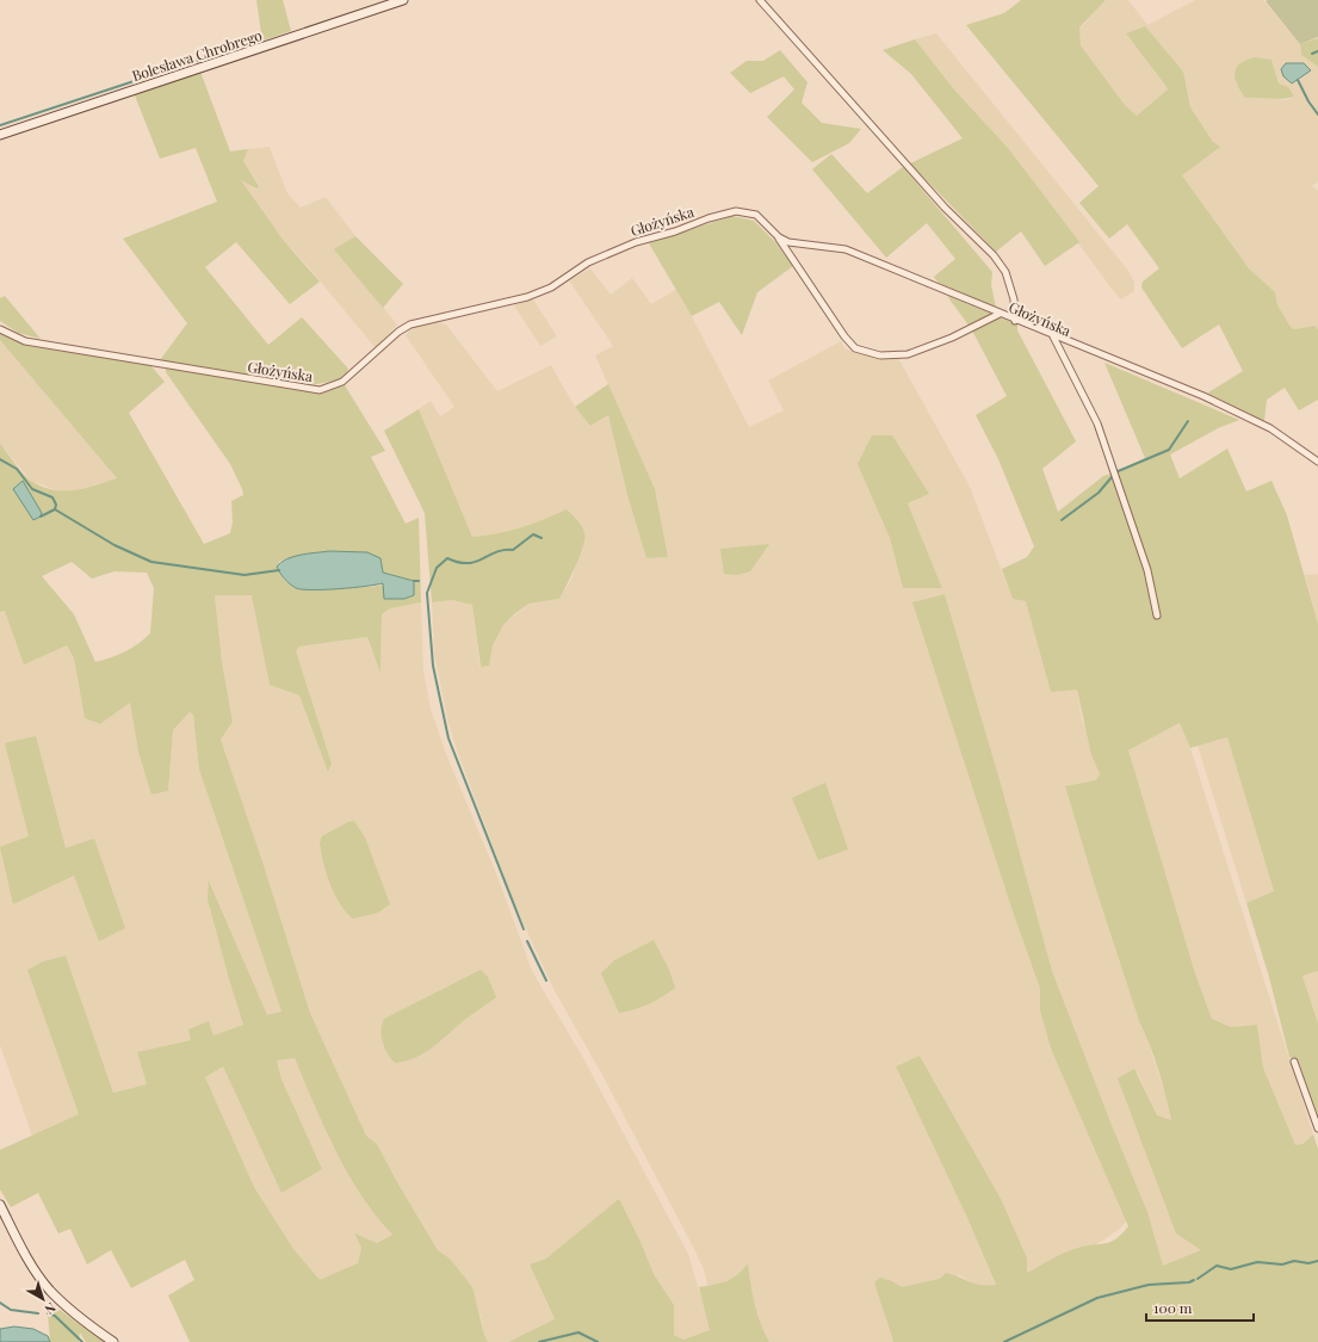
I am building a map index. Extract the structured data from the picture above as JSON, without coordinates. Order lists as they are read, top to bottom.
{
  "streets": {
    "street": ["Bolesława Chrobrego", "Głożyńska"]
  },
  "scale_bar": "100 m",
  "north": "bottom right"
}
